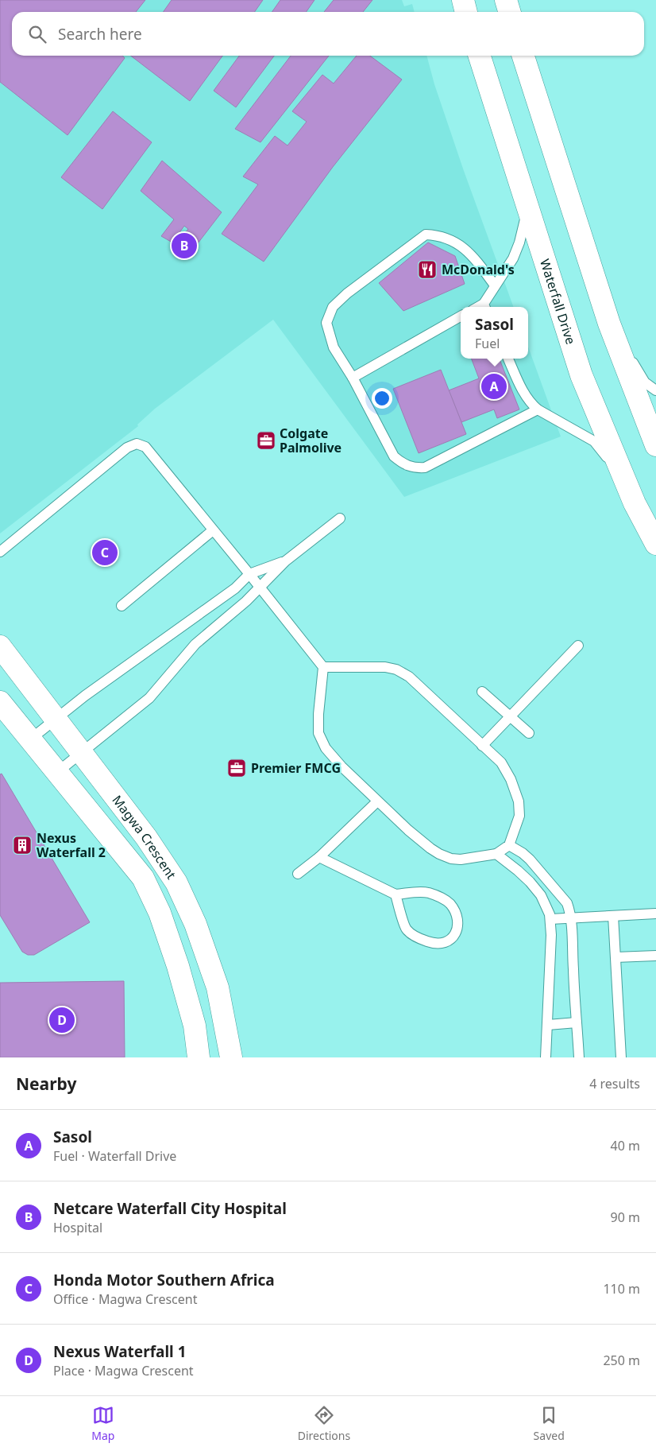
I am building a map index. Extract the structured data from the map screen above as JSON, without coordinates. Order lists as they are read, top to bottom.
{
  "streets": {
    "main road": ["Waterfall Drive", "Magwa Crescent"]
  },
  "places": {
    "restaurant": ["McDonald's"],
    "office": ["Colgate Palmolive", "Premier FMCG"],
    "building": ["Nexus Waterfall 2"]
  },
  "page": {
    "search": "Search here",
    "pins": [
      "B",
      "A",
      "C",
      "D"
    ],
    "popup": ["Sasol", "Fuel"],
    "heading": ["Nearby", "4 results"],
    "list": [
      {
        "mark": "A",
        "name": "Sasol",
        "note": "Fuel · Waterfall Drive",
        "value": "40 m"
      },
      {
        "mark": "B",
        "name": "Netcare Waterfall City Hospital",
        "note": "Hospital",
        "value": "90 m"
      },
      {
        "mark": "C",
        "name": "Honda Motor Southern Africa",
        "note": "Office · Magwa Crescent",
        "value": "110 m"
      },
      {
        "mark": "D",
        "name": "Nexus Waterfall 1",
        "note": "Place · Magwa Crescent",
        "value": "250 m"
      }
    ],
    "nav": ["Map", "Directions", "Saved"]
  }
}
